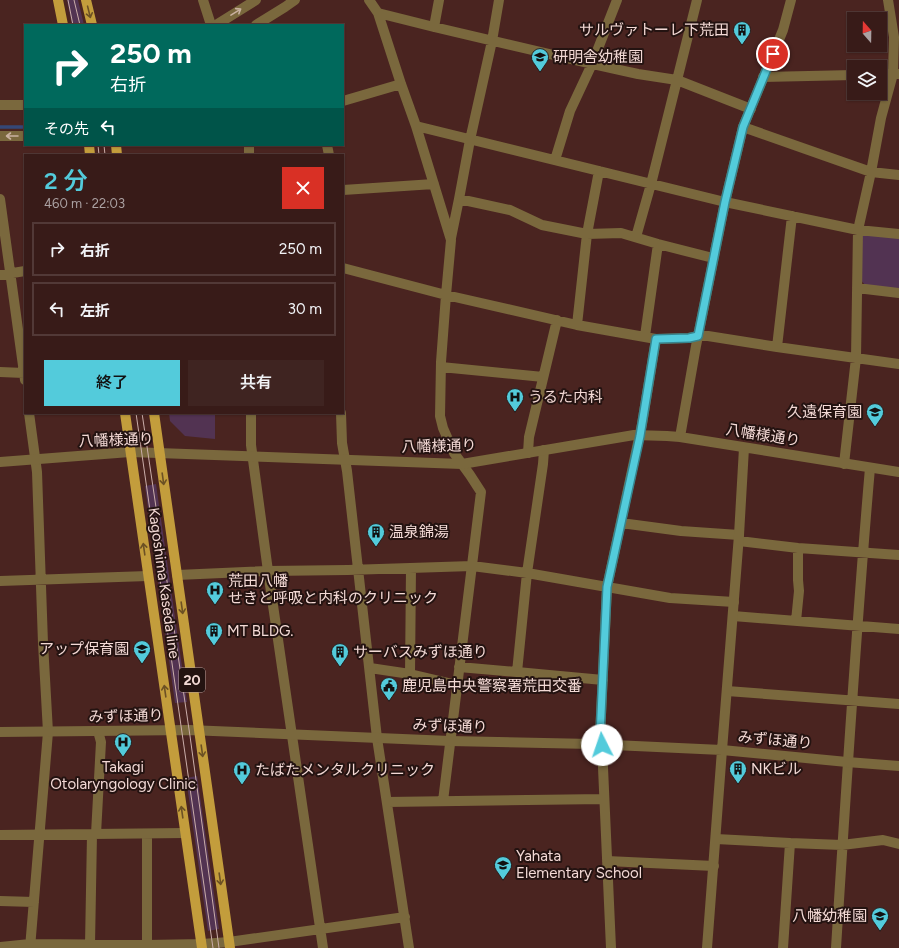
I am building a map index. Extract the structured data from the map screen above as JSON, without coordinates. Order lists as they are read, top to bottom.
{
  "streets": {
    "main road": ["Kagoshima Kaseda line", "20"],
    "street": ["八幡様通り", "みずほ通り"]
  },
  "crossings": [
    ["八幡様通り", "Kagoshima Kaseda line"],
    ["Kagoshima Kaseda line", "みずほ通り"]
  ],
  "places": {
    "building": [
      "サルヴァトーレ下荒田",
      "温泉錦湯",
      "MT BLDG.",
      "サーバスみずほ通り",
      "NKビル"
    ],
    "school or university": [
      "研明舎幼稚園",
      "久遠保育園",
      "アップ保育園",
      "Yahata Elementary School",
      "八幡幼稚園"
    ],
    "hospital": [
      "うるた内科",
      "荒田八幡 せきと呼吸と内科のクリニック",
      "Takagi Otolaryngology Clinic",
      "たばたメンタルクリニック"
    ],
    "public building": ["鹿児島中央警察署荒田交番"]
  },
  "north": "top",
  "page": {
    "turn": ["250 m", "右折"],
    "then": "その先",
    "heading": ["2 分", "460 m · 22:03"],
    "list": [
      {
        "name": "右折",
        "value": "250 m"
      },
      {
        "name": "左折",
        "value": "30 m"
      }
    ],
    "buttons": ["終了", "共有"]
  }
}
